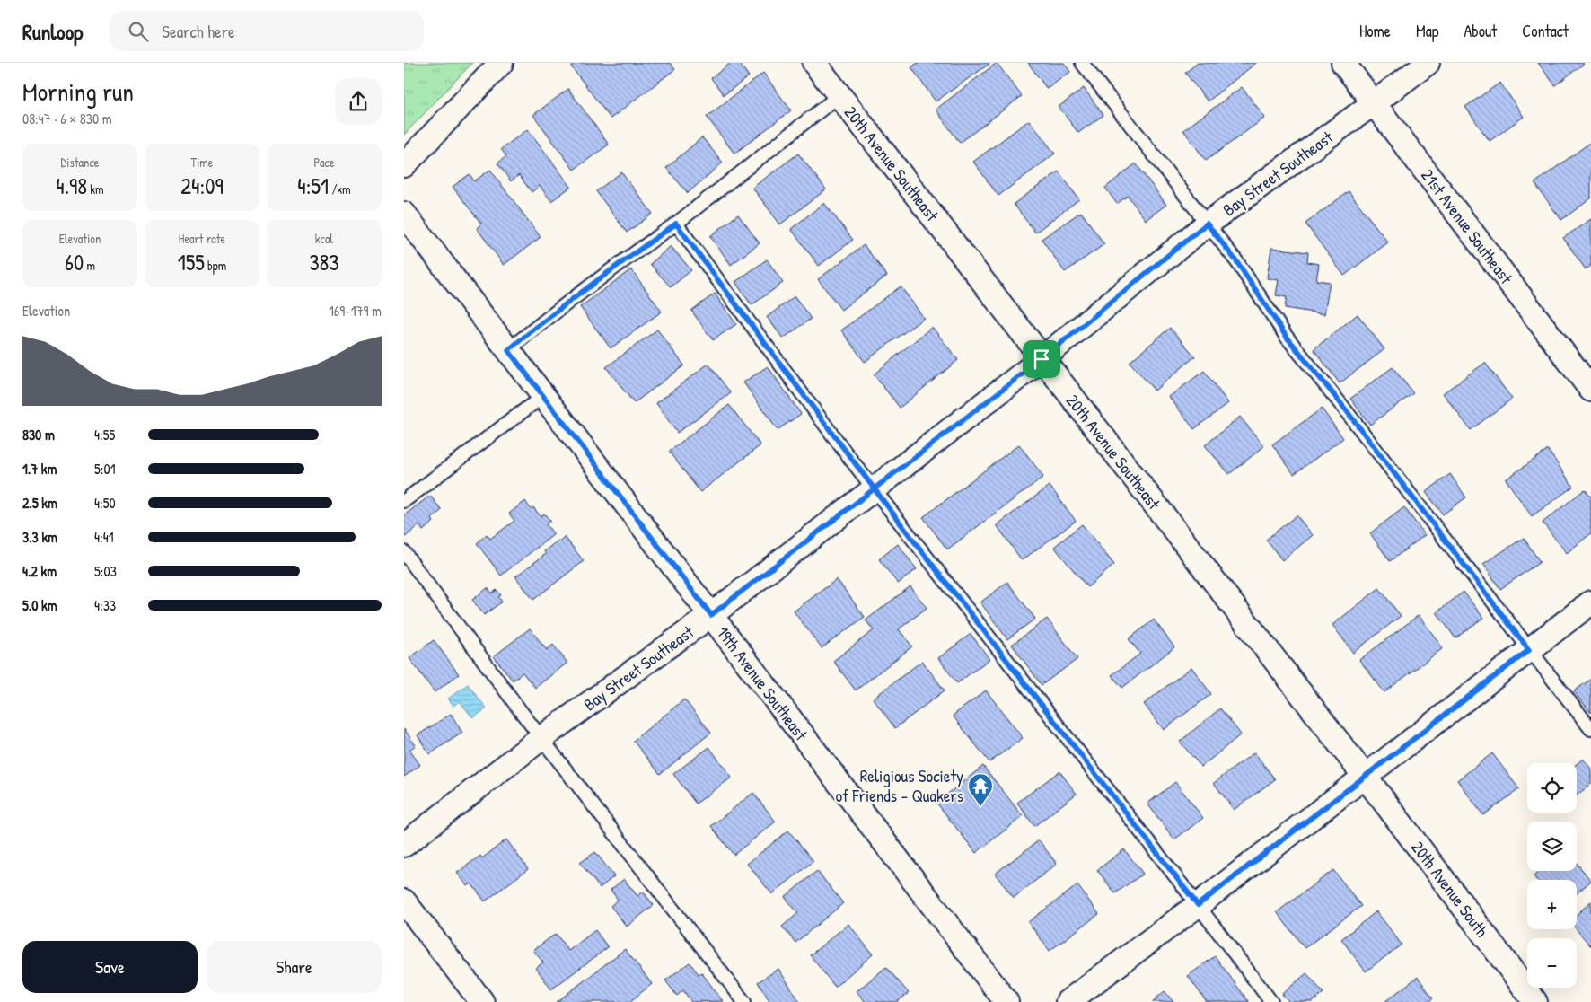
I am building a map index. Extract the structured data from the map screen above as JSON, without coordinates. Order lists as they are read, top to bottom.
{
  "streets": {
    "street": [
      "20th Avenue Southeast",
      "Bay Street Southeast",
      "21st Avenue Southeast",
      "19th Avenue Southeast",
      "20th Avenue South"
    ]
  },
  "crossings": [
    ["20th Avenue Southeast", "Bay Street Southeast"],
    ["20th Avenue Southeast", "20th Avenue South"],
    ["Bay Street Southeast", "21st Avenue Southeast"],
    ["Bay Street Southeast", "19th Avenue Southeast"]
  ],
  "places": {
    "temple": ["Religious Society of Friends - Quakers"]
  },
  "page": {
    "header": "Runloop",
    "search": "Search here",
    "nav": [
      "Home",
      "Map",
      "About",
      "Contact"
    ],
    "heading": ["Morning run", "08:47 · 6 × 830 m"],
    "stats": [
      ["Distance", "4.98 km"],
      ["Time", "24:09"],
      ["Pace", "4:51 /km"],
      ["Elevation", "60 m"],
      ["Heart rate", "155 bpm"],
      ["kcal", "383"]
    ],
    "chart": ["Elevation", "169–179 m"],
    "list": [
      {
        "name": "830 m",
        "note": "4:55"
      },
      {
        "name": "1.7 km",
        "note": "5:01"
      },
      {
        "name": "2.5 km",
        "note": "4:50"
      },
      {
        "name": "3.3 km",
        "note": "4:41"
      },
      {
        "name": "4.2 km",
        "note": "5:03"
      },
      {
        "name": "5.0 km",
        "note": "4:33"
      }
    ],
    "map_buttons": ["+", "−"],
    "buttons": ["Save", "Share"]
  }
}
